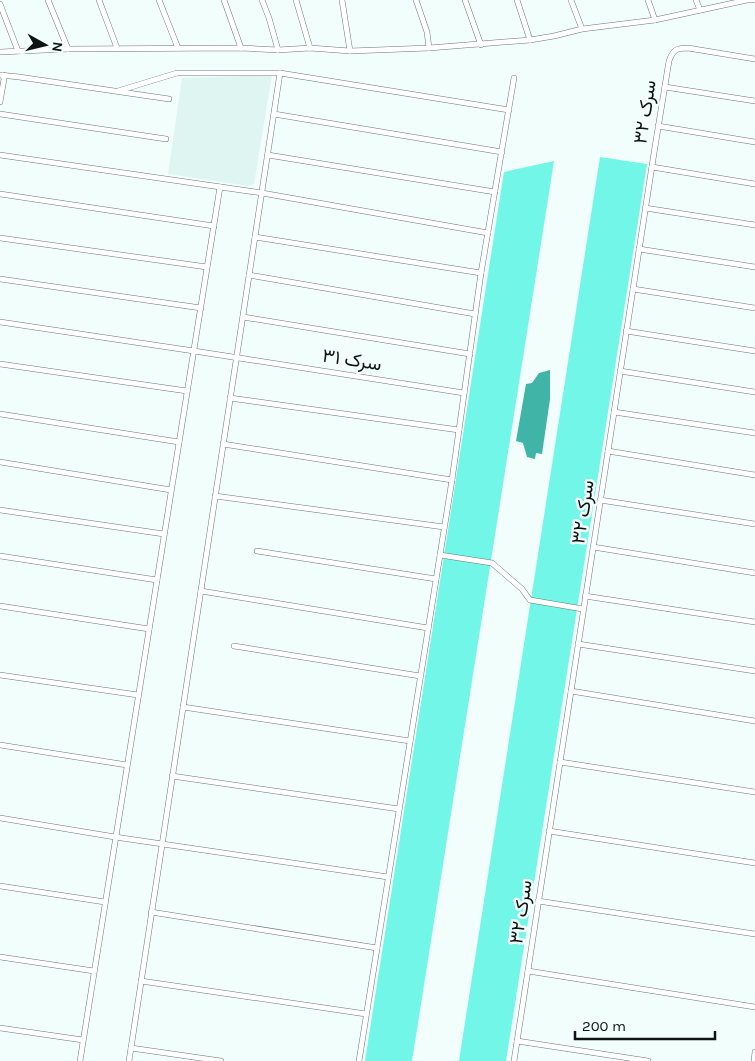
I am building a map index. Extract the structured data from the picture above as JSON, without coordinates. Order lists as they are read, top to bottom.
{
  "streets": {
    "street": ["سرک ۳۲", "سرک ۳۱"]
  },
  "scale_bar": "200 m",
  "north": "right"
}
